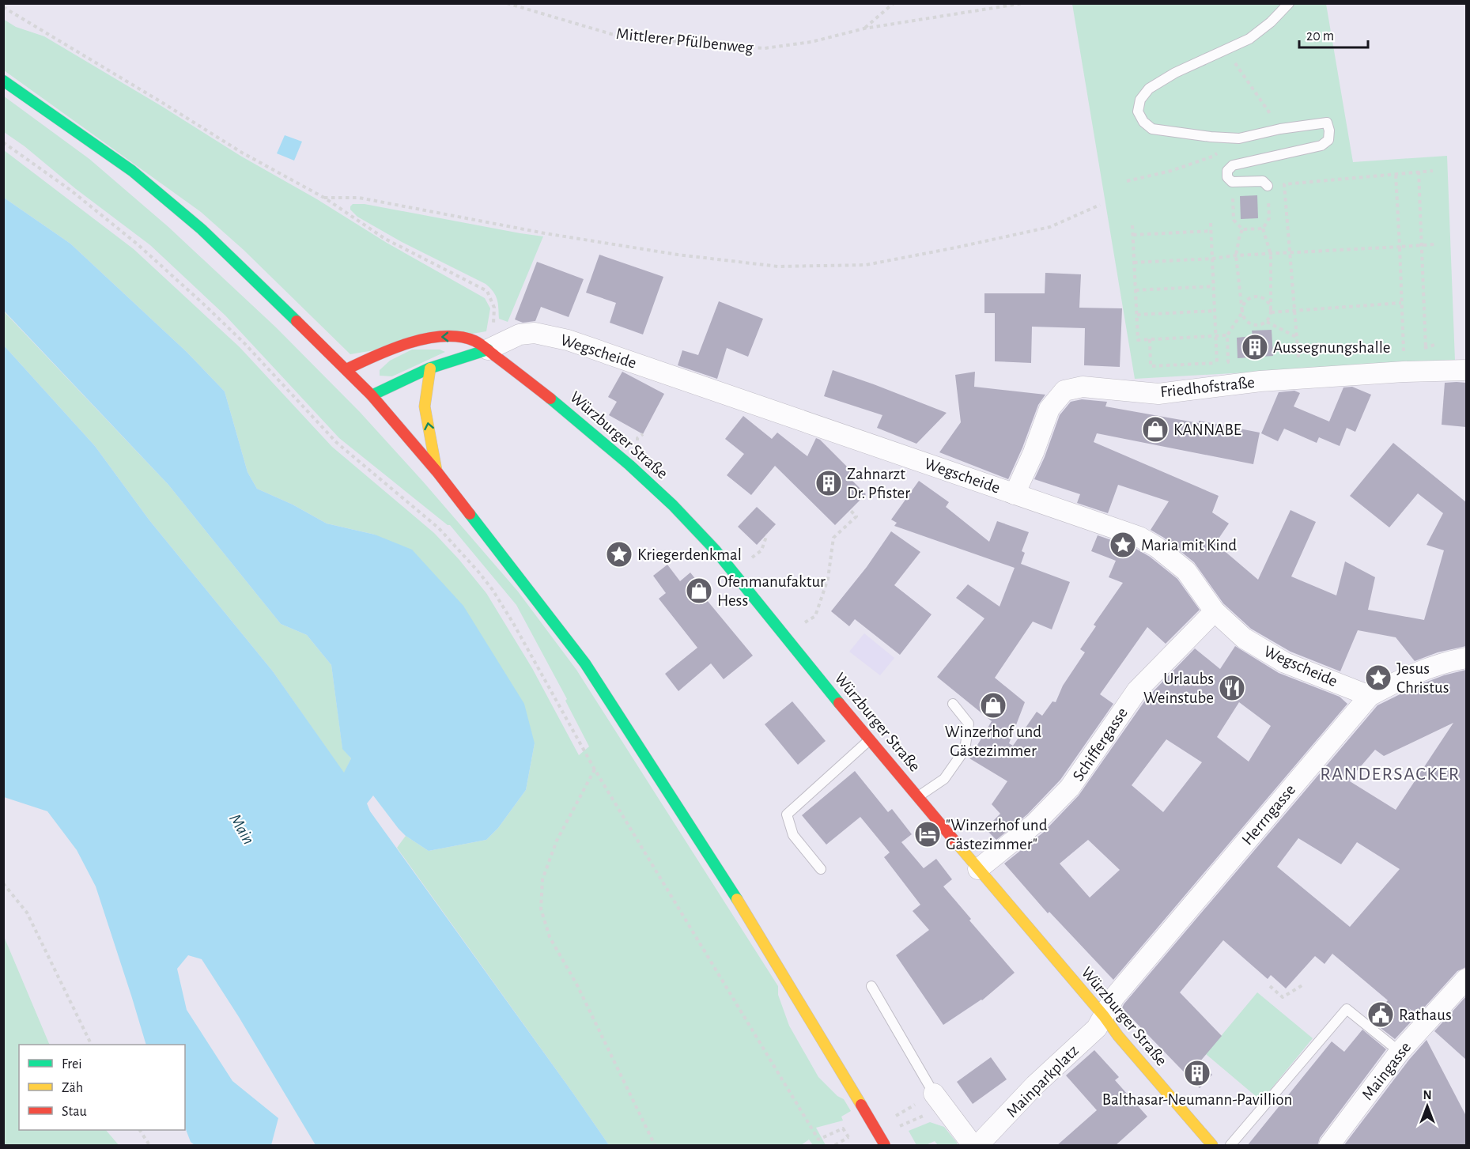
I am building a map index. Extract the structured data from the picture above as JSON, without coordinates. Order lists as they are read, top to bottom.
{
  "streets": {
    "street": [
      "Wegscheide",
      "Friedhofstraße",
      "Würzburger Straße",
      "Schiffergasse",
      "Herrngasse",
      "Maingasse",
      "Mainparkplatz"
    ],
    "path": ["Mittlerer Pfülbenweg"]
  },
  "crossings": [
    ["Wegscheide", "Friedhofstraße"],
    ["Wegscheide", "Würzburger Straße"],
    ["Wegscheide", "Schiffergasse"],
    ["Wegscheide", "Herrngasse"],
    ["Würzburger Straße", "Schiffergasse"],
    ["Würzburger Straße", "Herrngasse"],
    ["Würzburger Straße", "Mainparkplatz"],
    ["Herrngasse", "Mainparkplatz"]
  ],
  "districts": ["RANDERSACKER"],
  "water": ["Main"],
  "places": {
    "building": ["Aussegnungshalle", "Zahnarzt Dr. Pfister", "Balthasar-Neumann-Pavillion"],
    "shop": ["KANNABE", "Ofenmanufaktur Hess", "Winzerhof und Gästezimmer"],
    "place": ["Maria mit Kind", "Kriegerdenkmal", "Jesus Christus"],
    "restaurant": ["Urlaubs Weinstube"],
    "hotel": ["\"Winzerhof und Gästezimmer\""],
    "public building": ["Rathaus"]
  },
  "legend": ["Frei", "Zäh", "Stau"],
  "scale_bar": "20 m",
  "north": "top"
}
